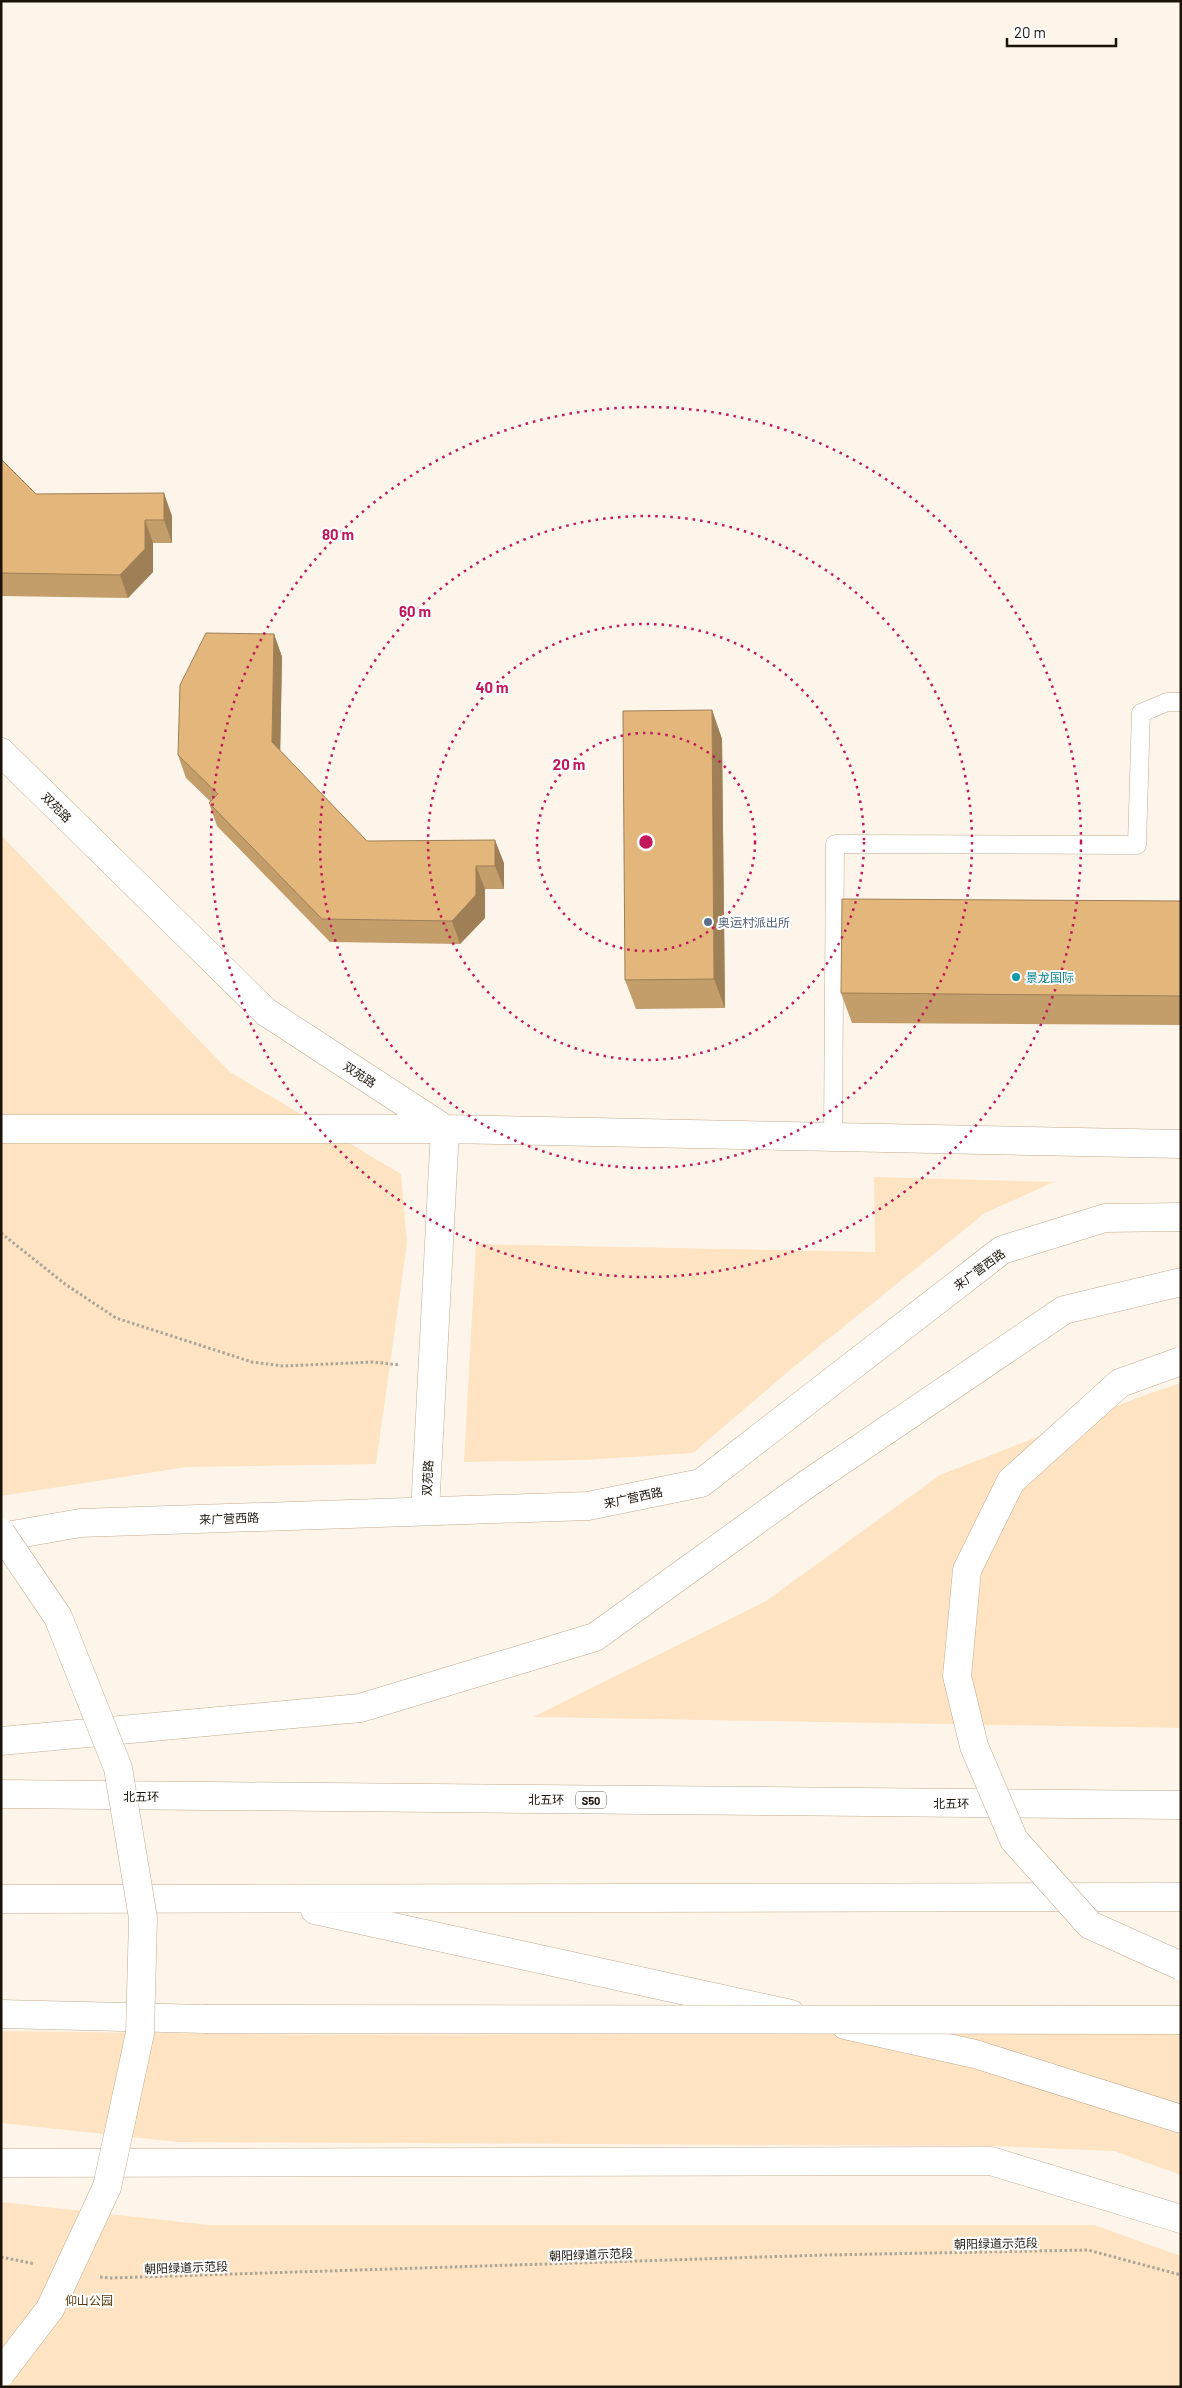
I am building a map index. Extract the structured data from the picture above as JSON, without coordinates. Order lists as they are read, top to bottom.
{
  "streets": {
    "main road": [
      "双苑路",
      "来广营西路",
      "北五环",
      "S50"
    ],
    "path": ["朝阳绿道示范段"]
  },
  "crossings": [
    ["双苑路", "来广营西路"]
  ],
  "parks": ["仰山公园"],
  "places": ["奥运村派出所", "景龙国际"],
  "scale_bar": "20 m",
  "rings": [
    "80 m",
    "60 m",
    "40 m",
    "20 m"
  ]
}
